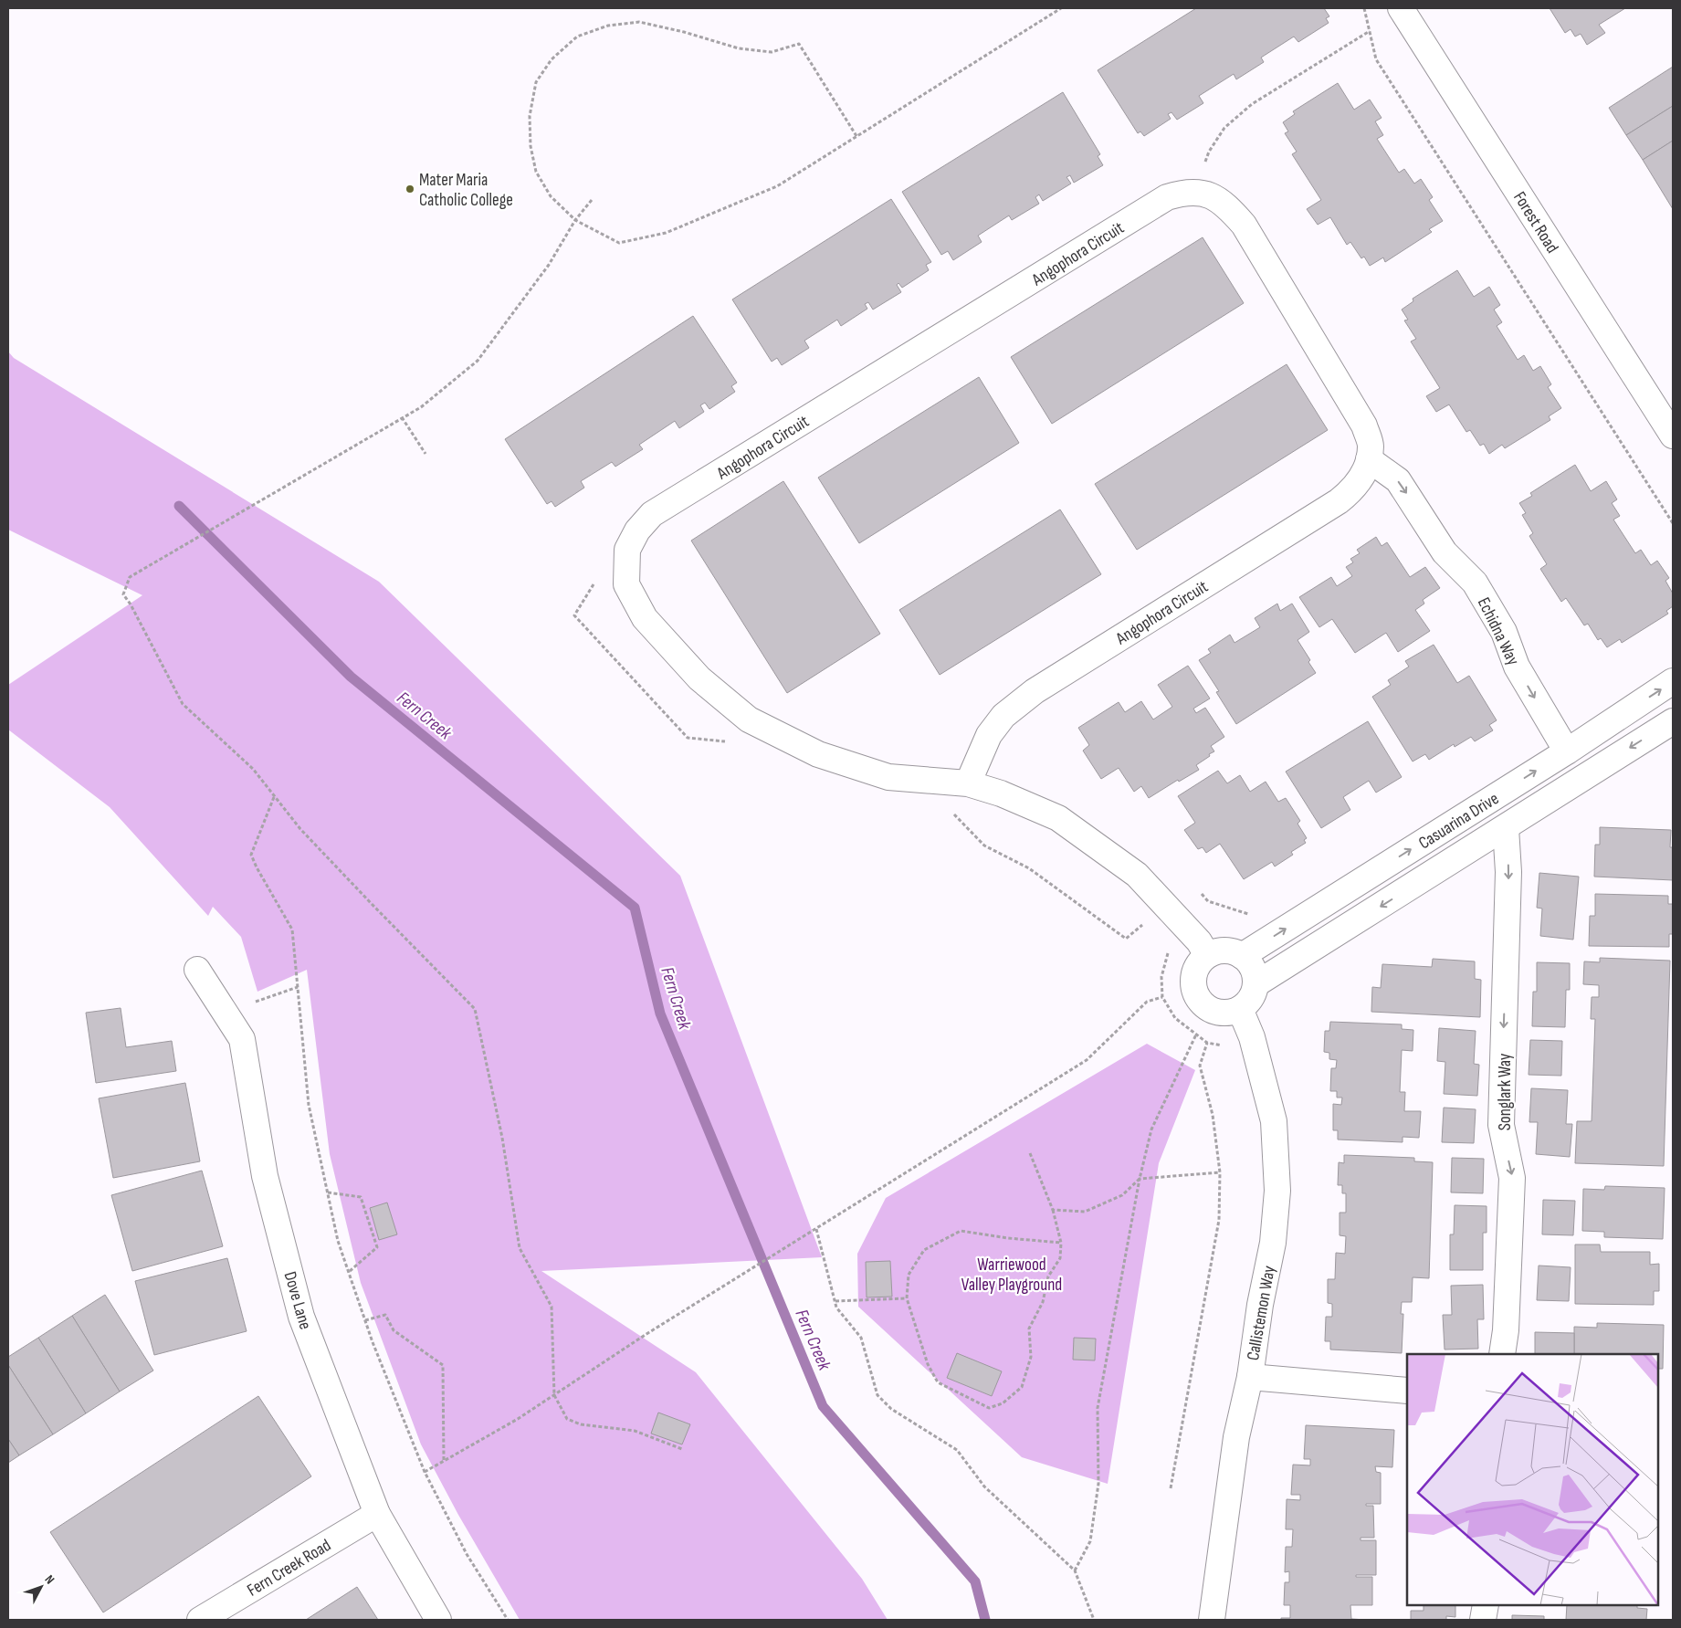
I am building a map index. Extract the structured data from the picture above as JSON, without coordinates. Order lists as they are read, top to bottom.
{
  "streets": {
    "street": [
      "Forest Road",
      "Angophora Circuit",
      "Echidna Way",
      "Casuarina Drive",
      "Songlark Way",
      "Dove Lane",
      "Callistemon Way",
      "Fern Creek Road"
    ]
  },
  "crossings": [
    ["Angophora Circuit", "Echidna Way"],
    ["Angophora Circuit", "Casuarina Drive"],
    ["Angophora Circuit", "Callistemon Way"],
    ["Echidna Way", "Casuarina Drive"],
    ["Casuarina Drive", "Songlark Way"],
    ["Casuarina Drive", "Callistemon Way"],
    ["Dove Lane", "Fern Creek Road"]
  ],
  "one_way": ["Echidna Way", "Songlark Way"],
  "water": ["Fern Creek"],
  "parks": ["Warriewood Valley Playground"],
  "places": ["Mater Maria Catholic College"],
  "north": "top right"
}
